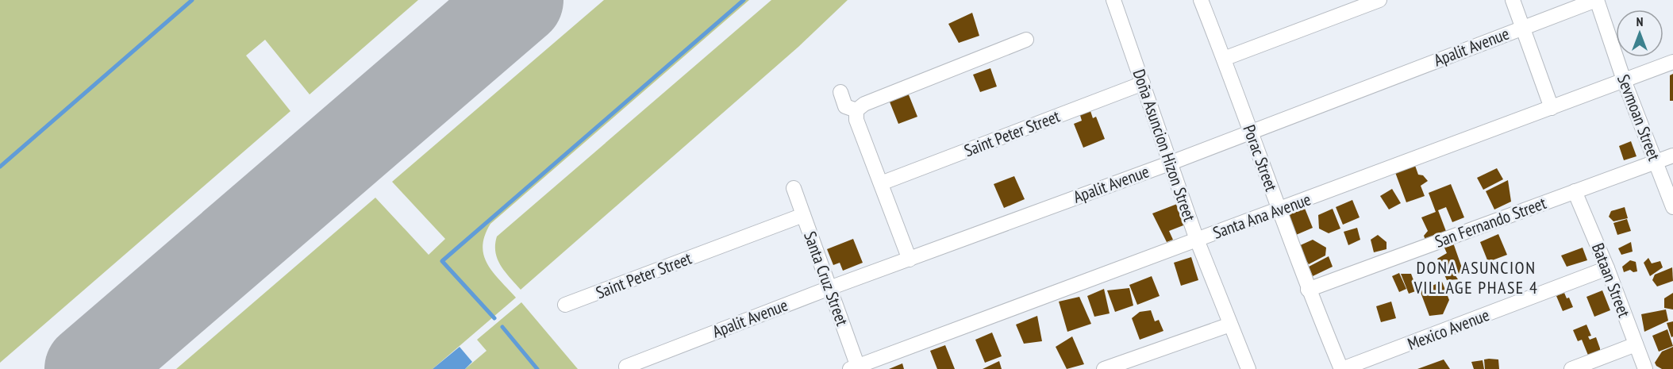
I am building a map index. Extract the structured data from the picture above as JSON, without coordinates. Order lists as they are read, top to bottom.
{
  "streets": {
    "street": [
      "Apalit Avenue",
      "Sevmoan Street",
      "Saint Peter Street",
      "Doña Asuncion Hizon Street",
      "Porac Street",
      "Santa Ana Avenue",
      "San Fernando Street",
      "Santa Cruz Street",
      "Bataan Street",
      "Mexico Avenue"
    ]
  },
  "crossings": [
    ["Apalit Avenue", "Sevmoan Street"],
    ["Apalit Avenue", "Doña Asuncion Hizon Street"],
    ["Apalit Avenue", "Porac Street"],
    ["Apalit Avenue", "Santa Cruz Street"],
    ["Sevmoan Street", "Santa Ana Avenue"],
    ["Sevmoan Street", "San Fernando Street"],
    ["Saint Peter Street", "Doña Asuncion Hizon Street"],
    ["Saint Peter Street", "Santa Cruz Street"],
    ["Doña Asuncion Hizon Street", "Santa Ana Avenue"],
    ["Porac Street", "Santa Ana Avenue"],
    ["Porac Street", "San Fernando Street"],
    ["Porac Street", "Mexico Avenue"],
    ["Santa Ana Avenue", "Santa Cruz Street"],
    ["San Fernando Street", "Bataan Street"],
    ["Bataan Street", "Mexico Avenue"]
  ],
  "districts": ["DONA ASUNCION VILLAGE PHASE 4"],
  "north": "top"
}
